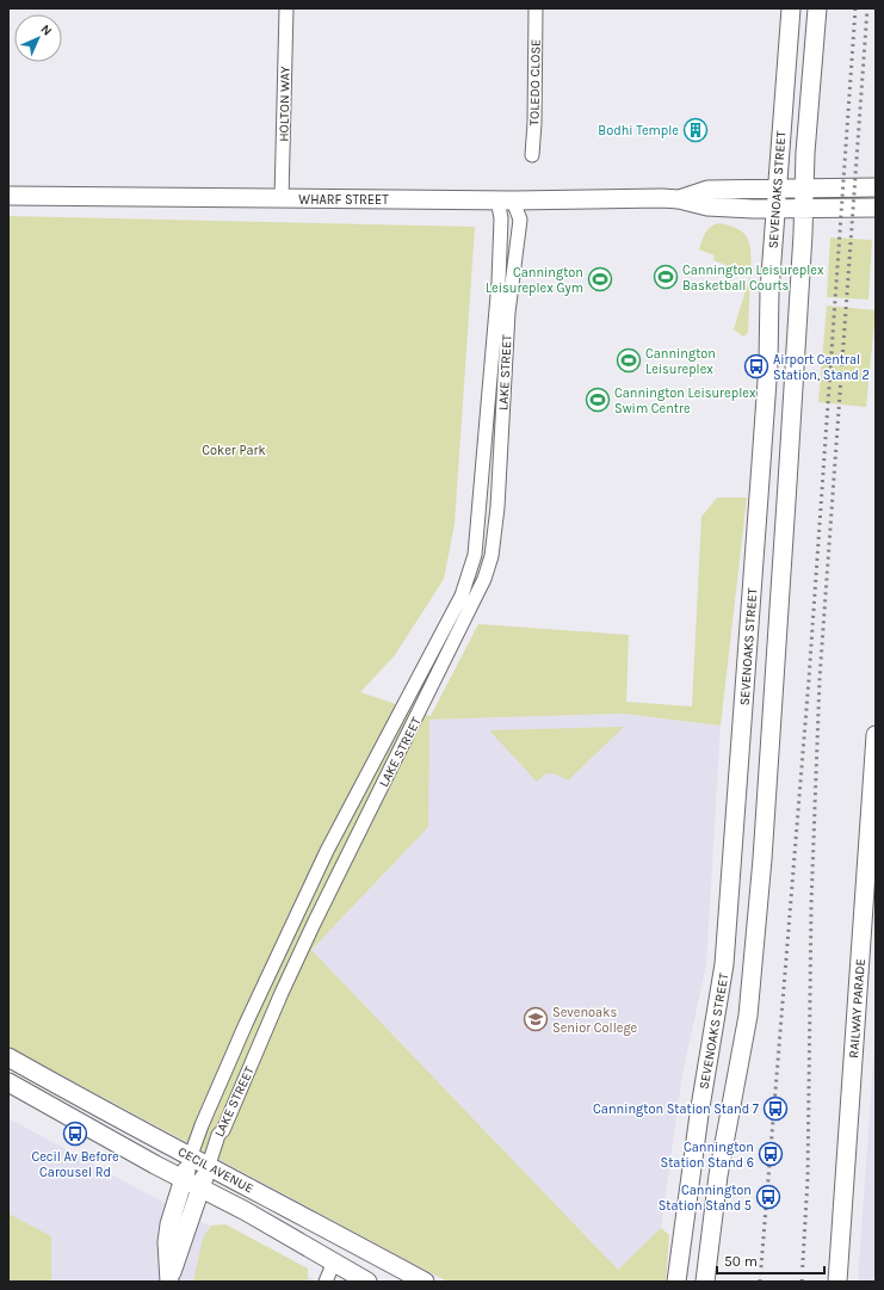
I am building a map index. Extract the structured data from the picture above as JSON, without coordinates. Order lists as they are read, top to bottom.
{
  "streets": {
    "main road": [
      "SEVENOAKS STREET",
      "WHARF STREET",
      "LAKE STREET",
      "RAILWAY PARADE",
      "CECIL AVENUE"
    ],
    "street": ["TOLEDO CLOSE", "HOLTON WAY"]
  },
  "crossings": [
    ["HOLTON WAY", "WHARF STREET"],
    ["SEVENOAKS STREET", "WHARF STREET"],
    ["WHARF STREET", "LAKE STREET"],
    ["LAKE STREET", "CECIL AVENUE"]
  ],
  "parks": ["Coker Park"],
  "places": {
    "building": ["Bodhi Temple"],
    "sports": [
      "Cannington Leisureplex Basketball Courts",
      "Cannington Leisureplex Gym",
      "Cannington Leisureplex",
      "Cannington Leisureplex Swim Centre"
    ],
    "bus stop": [
      "Airport Central Station, Stand 2",
      "Cannington Station Stand 7",
      "Cecil Av Before Carousel Rd",
      "Cannington Station Stand 6",
      "Cannington Station Stand 5"
    ],
    "school or university": ["Sevenoaks Senior College"]
  },
  "scale_bar": "50 m",
  "north": "top right"
}
